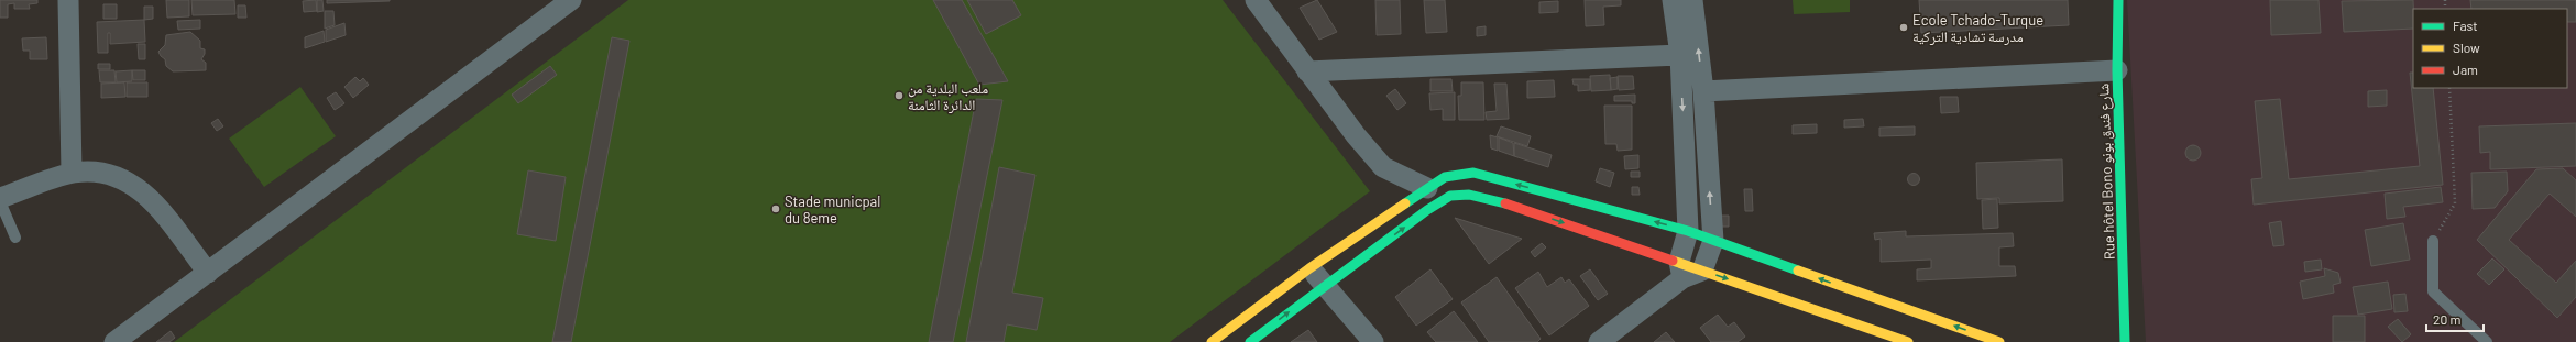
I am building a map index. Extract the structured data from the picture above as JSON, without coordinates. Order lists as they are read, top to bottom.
{
  "streets": {
    "street": ["Rue hôtel Bono شارع فندق بونو"]
  },
  "places": ["Ecole Tchado-Turque مدرسة تشادية التركية", "ملعب البلدية من الدائرة الثامنة", "Stade municpal du 8eme"],
  "legend": ["Fast", "Slow", "Jam"],
  "scale_bar": "20 m"
}
